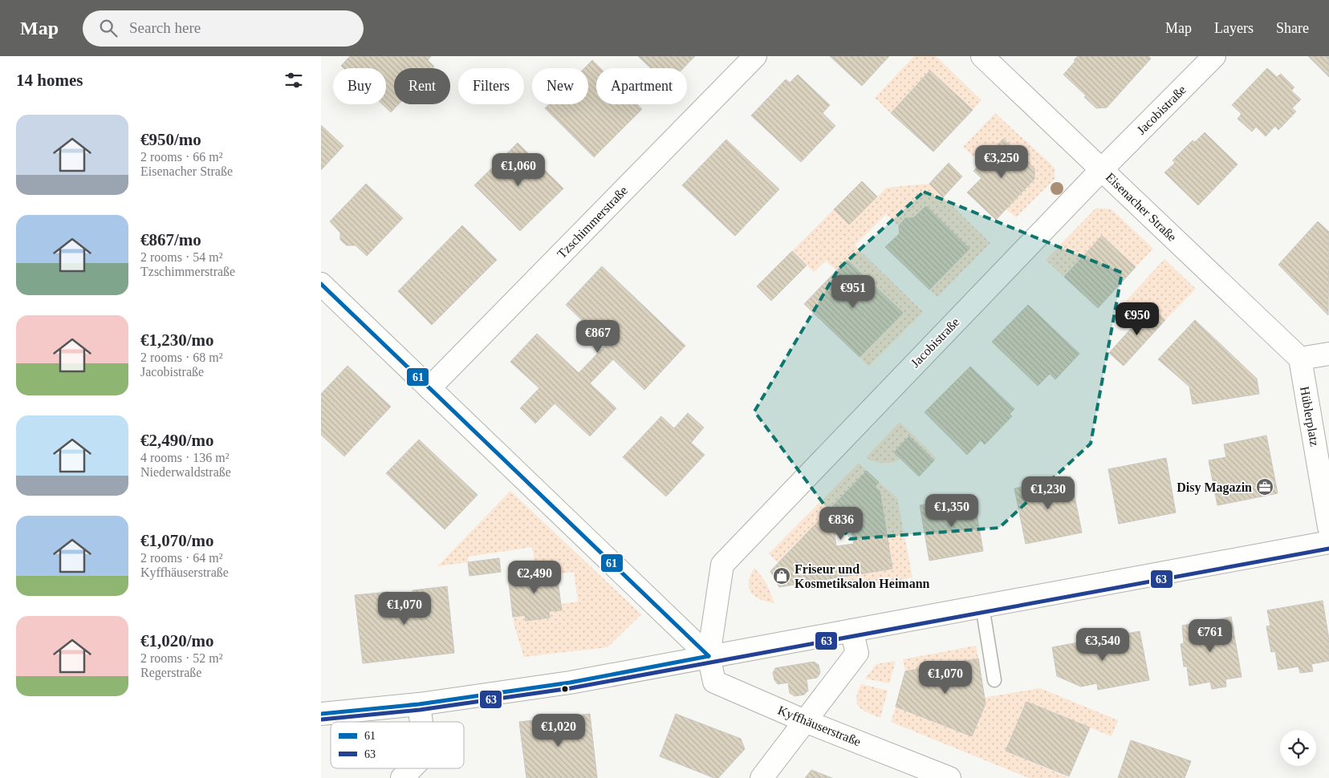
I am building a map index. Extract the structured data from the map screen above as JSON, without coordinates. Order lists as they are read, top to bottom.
{
  "streets": {
    "street": [
      "Jacobistraße",
      "Eisenacher Straße",
      "Tzschimmerstraße",
      "Hüblerplatz",
      "Kyffhäuserstraße"
    ]
  },
  "crossings": [
    ["Jacobistraße", "Eisenacher Straße"],
    ["Jacobistraße", "Kyffhäuserstraße"],
    ["Eisenacher Straße", "Hüblerplatz"]
  ],
  "places": {
    "office": ["Disy Magazin"],
    "shop": ["Friseur und Kosmetiksalon Heimann"]
  },
  "lines": ["transit line 61", "transit line 63"],
  "legend": ["61", "63"],
  "page": {
    "header": "Map",
    "search": "Search here",
    "nav": ["Map", "Layers", "Share"],
    "heading": "14 homes",
    "chip": [
      "Buy",
      "Rent",
      "Filters",
      "New",
      "Apartment"
    ],
    "list": [
      {
        "name": "€950/mo",
        "note": "2 rooms · 66 m² · Eisenacher Straße"
      },
      {
        "name": "€867/mo",
        "note": "2 rooms · 54 m² · Tzschimmerstraße"
      },
      {
        "name": "€1,230/mo",
        "note": "2 rooms · 68 m² · Jacobistraße"
      },
      {
        "name": "€2,490/mo",
        "note": "4 rooms · 136 m² · Niederwaldstraße"
      },
      {
        "name": "€1,070/mo",
        "note": "2 rooms · 64 m² · Kyffhäuserstraße"
      },
      {
        "name": "€1,020/mo",
        "note": "2 rooms · 52 m² · Regerstraße"
      }
    ],
    "price": [
      "€3,250",
      "€1,060",
      "€951",
      "€950",
      "€867",
      "€1,230",
      "€1,350",
      "€836",
      "€2,490",
      "€1,070",
      "€761",
      "€3,540",
      "€1,070",
      "€1,020"
    ]
  }
}
